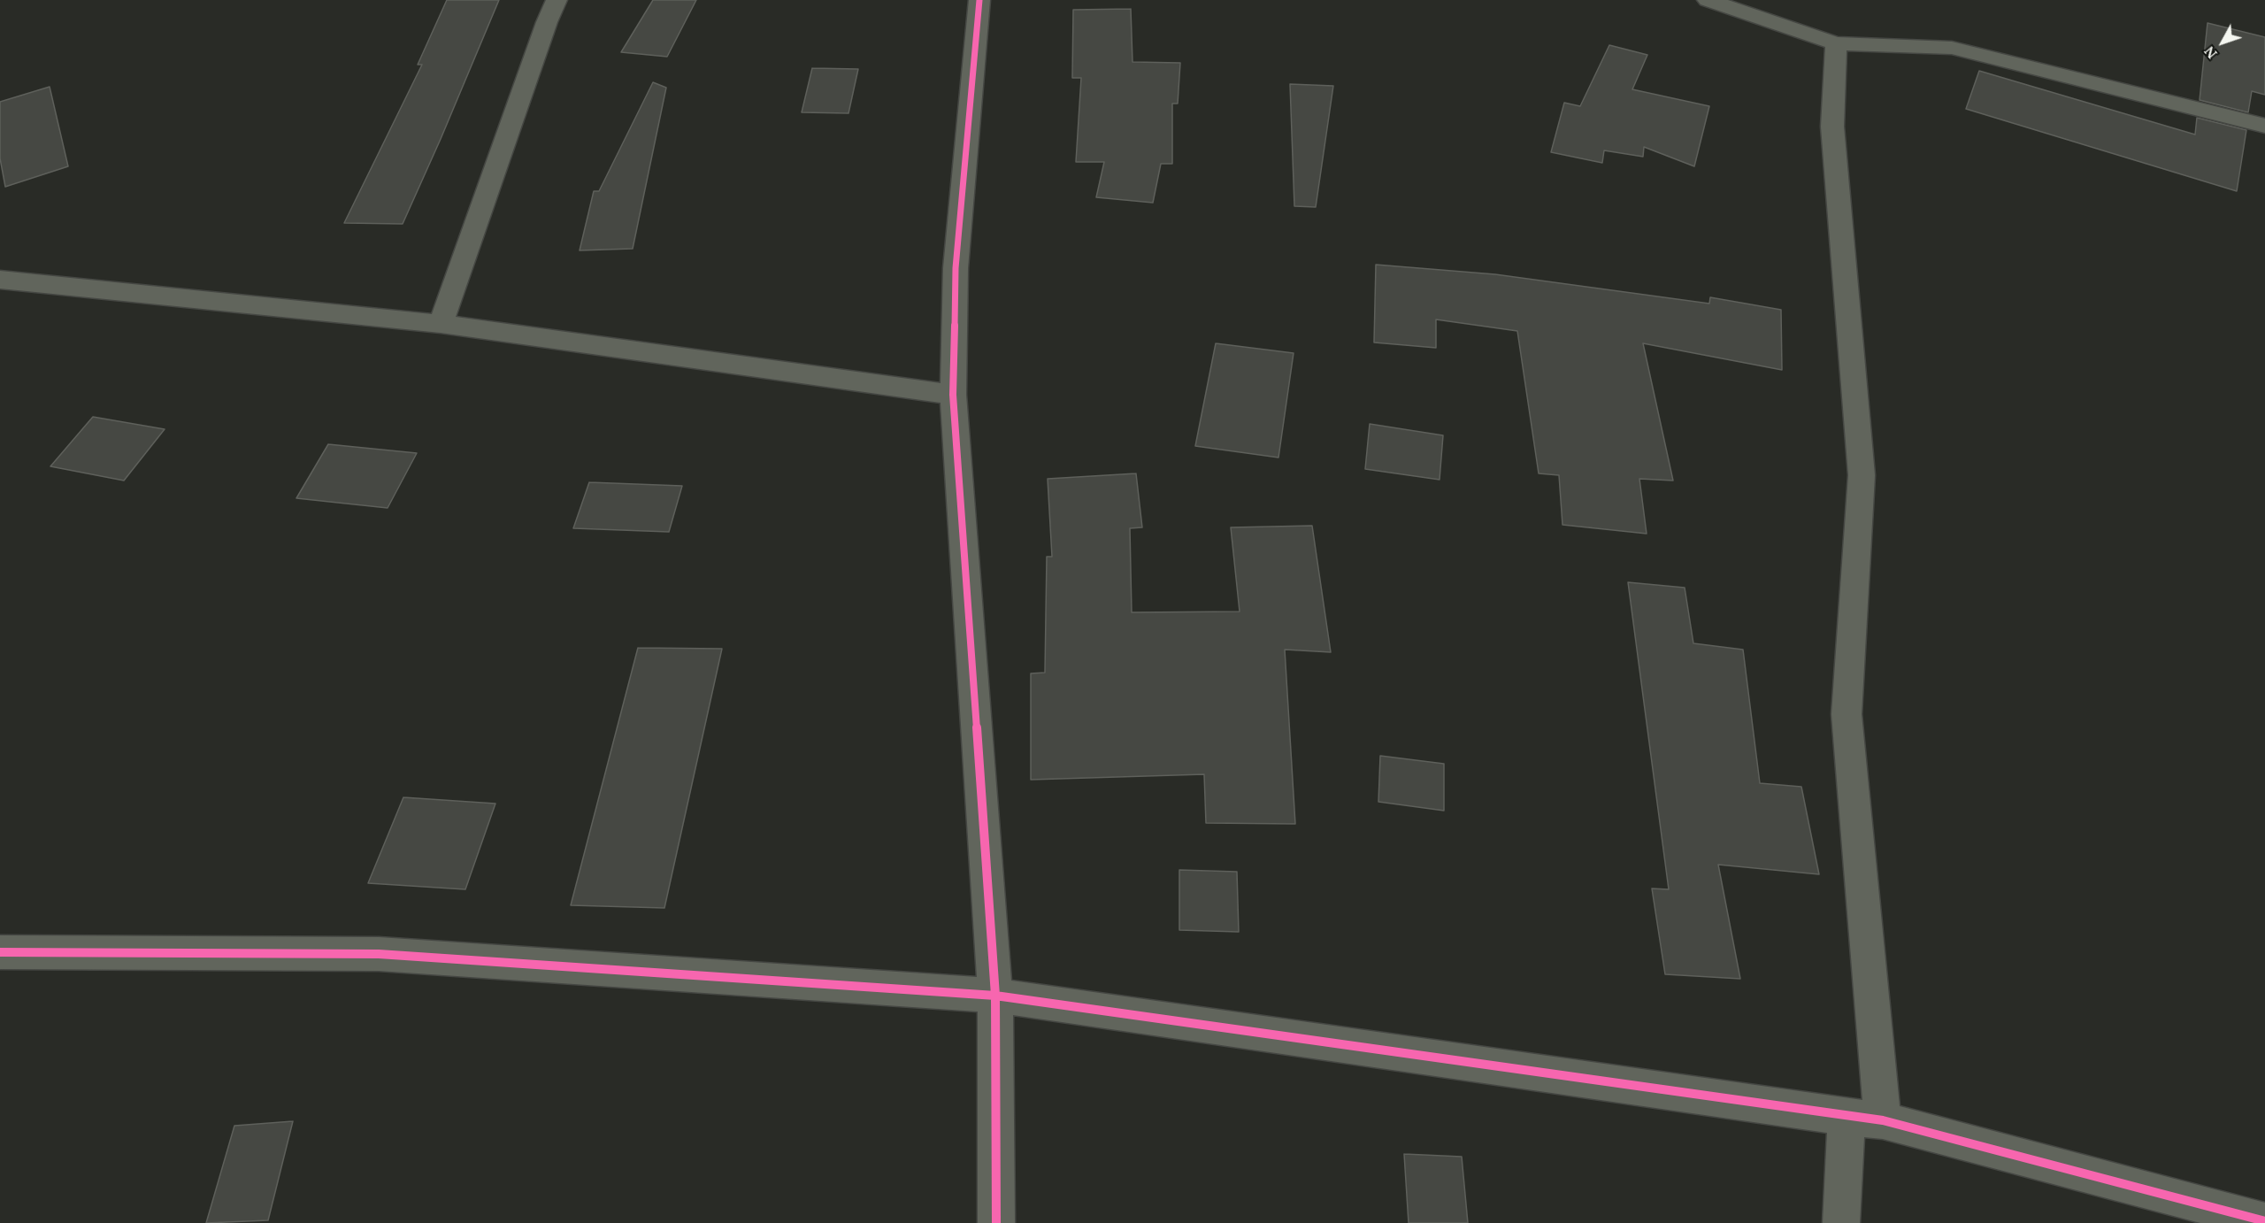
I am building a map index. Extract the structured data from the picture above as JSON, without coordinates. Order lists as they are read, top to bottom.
{
  "north": "bottom left"
}
